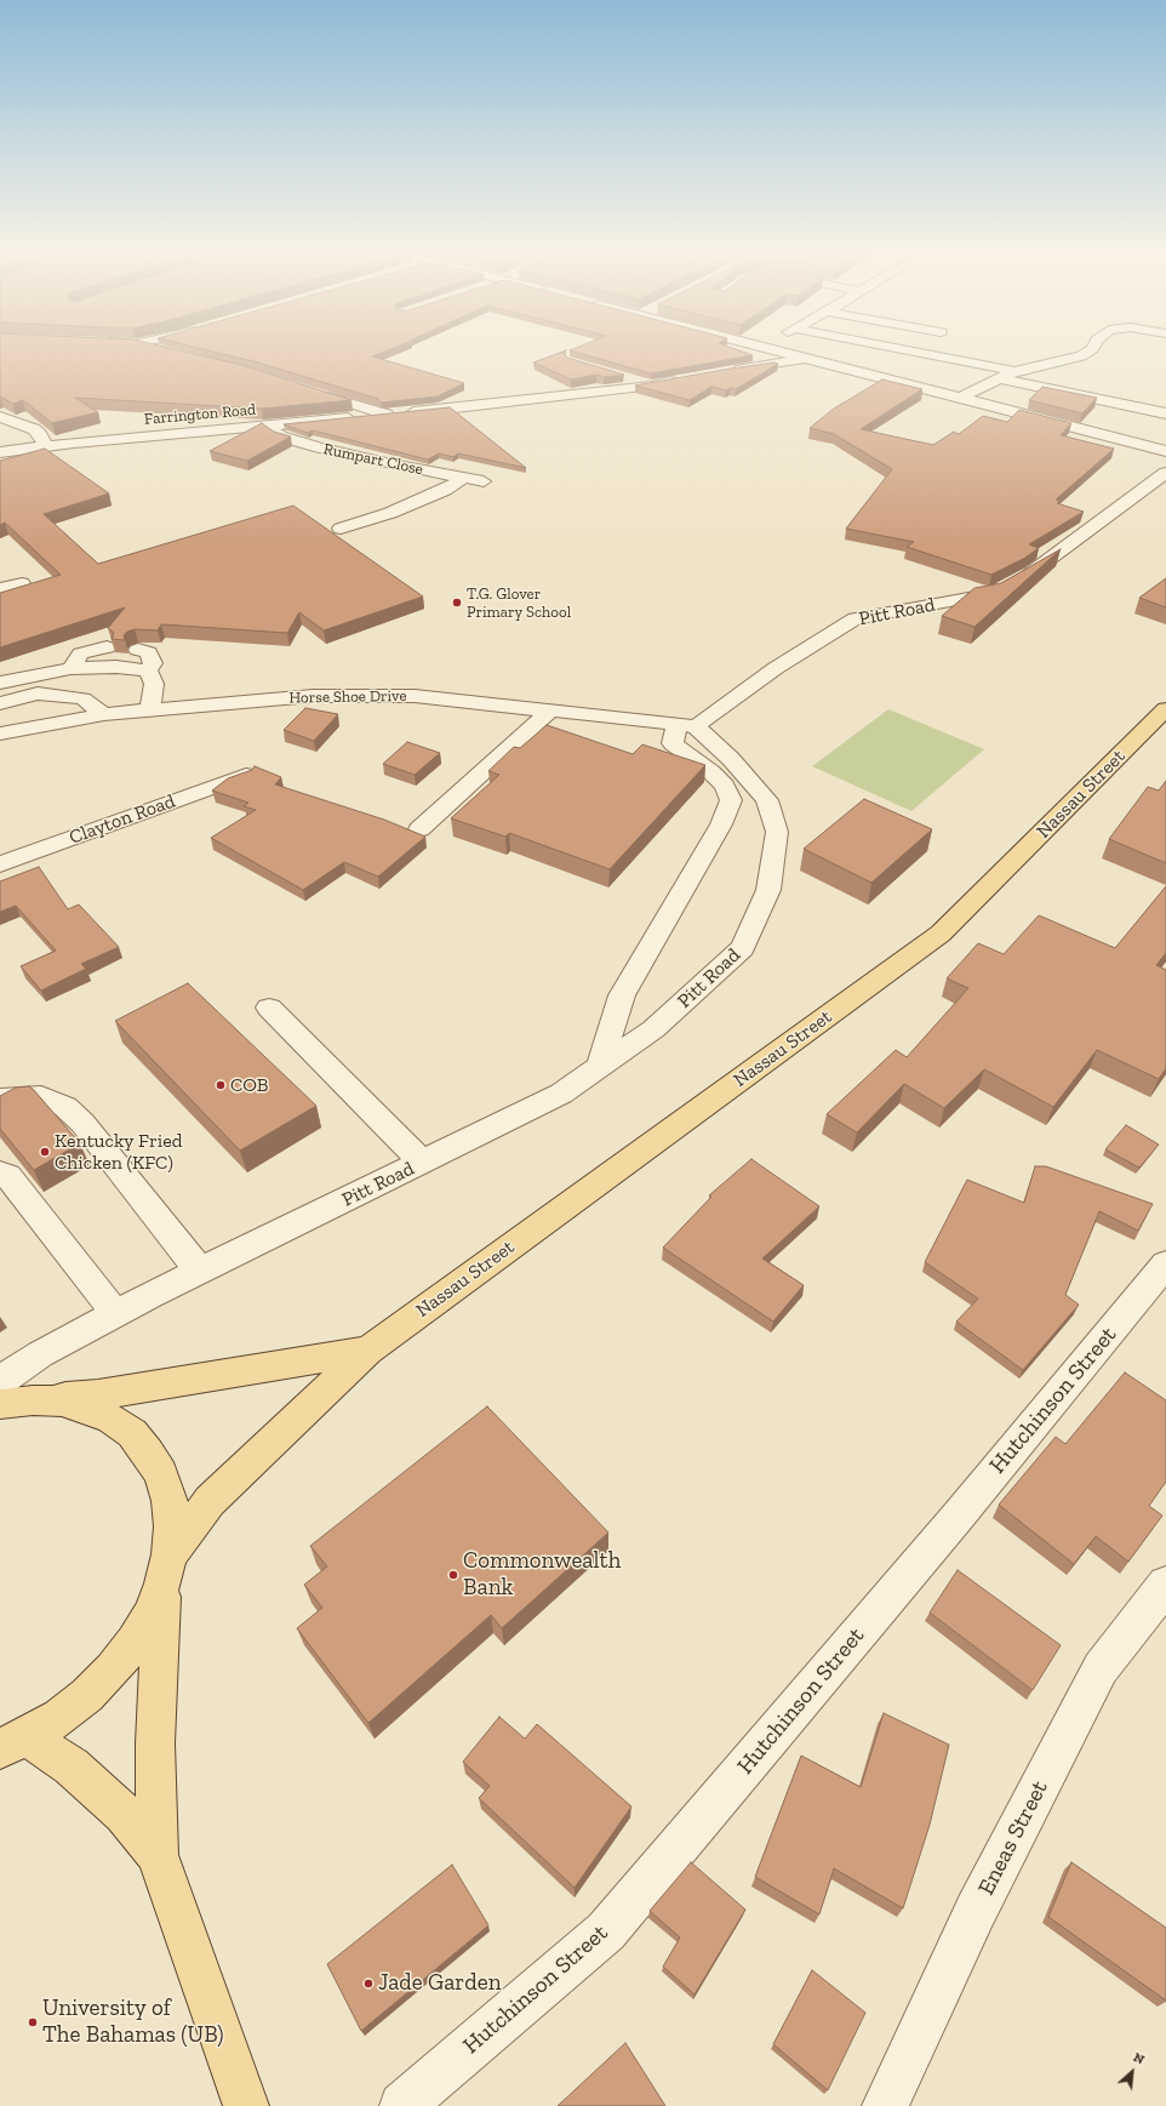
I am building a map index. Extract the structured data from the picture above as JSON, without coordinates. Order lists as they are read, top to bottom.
{
  "streets": {
    "main road": ["Nassau Street"],
    "street": [
      "Farrington Road",
      "Rumpart Close",
      "Pitt Road",
      "Horse Shoe Drive",
      "Clayton Road",
      "Hutchinson Street",
      "Eneas Street"
    ]
  },
  "crossings": [
    ["Farrington Road", "Rumpart Close"],
    ["Pitt Road", "Horse Shoe Drive"]
  ],
  "places": [
    "T.G. Glover Primary School",
    "COB",
    "Kentucky Fried Chicken (KFC)",
    "Commonwealth Bank",
    "Jade Garden",
    "University of The Bahamas (UB)"
  ],
  "north": "top right"
}
